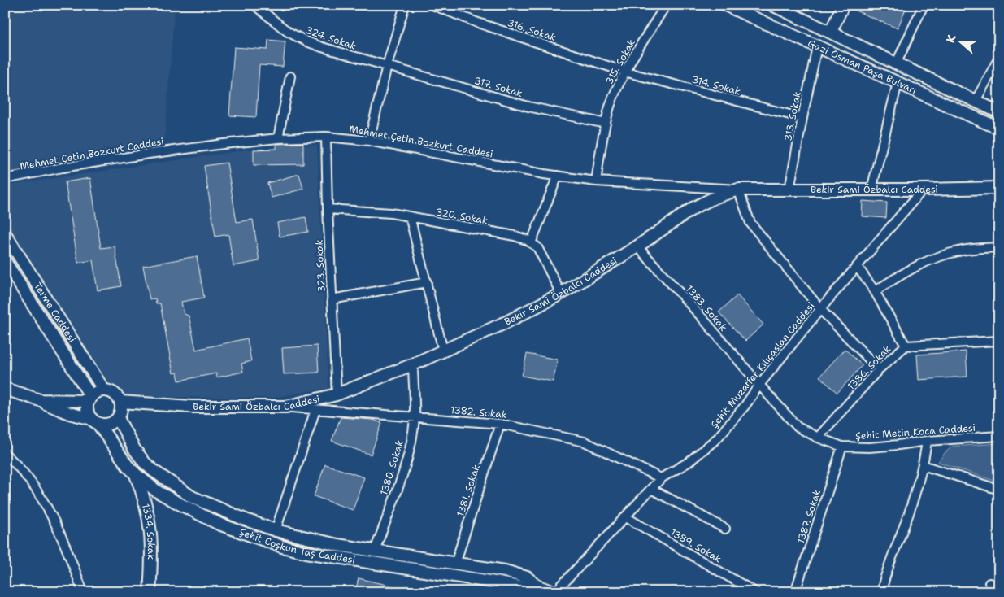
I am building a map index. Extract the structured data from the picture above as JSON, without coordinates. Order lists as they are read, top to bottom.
{
  "streets": {
    "street": [
      "316. Sokak",
      "324. Sokak",
      "315. Sokak",
      "Gazi Osman Paşa Bulvarı",
      "314. Sokak",
      "317. Sokak",
      "313. Sokak",
      "Mehmet Çetin Bozkurt Caddesi",
      "Bekir Sami Özbalcı Caddesi",
      "320. Sokak",
      "323. Sokak",
      "1383. Sokak",
      "Terme Caddesi",
      "Şehit Muzaffer Kılıçaslan Caddesi",
      "1386. Sokak",
      "1382. Sokak",
      "Şehit Metin Koca Caddesi",
      "1380. Sokak",
      "1381. Sokak",
      "1387. Sokak",
      "1334. Sokak",
      "Şehit Coşkun Taş Caddesi",
      "1389. Sokak"
    ]
  },
  "crossings": [
    ["316. Sokak", "315. Sokak"],
    ["316. Sokak", "314. Sokak"],
    ["324. Sokak", "317. Sokak"],
    ["315. Sokak", "314. Sokak"],
    ["315. Sokak", "317. Sokak"],
    ["315. Sokak", "Mehmet Çetin Bozkurt Caddesi"],
    ["Gazi Osman Paşa Bulvarı", "313. Sokak"],
    ["314. Sokak", "313. Sokak"],
    ["313. Sokak", "Bekir Sami Özbalcı Caddesi"],
    ["Mehmet Çetin Bozkurt Caddesi", "Bekir Sami Özbalcı Caddesi"],
    ["Mehmet Çetin Bozkurt Caddesi", "323. Sokak"],
    ["Bekir Sami Özbalcı Caddesi", "323. Sokak"],
    ["Bekir Sami Özbalcı Caddesi", "1383. Sokak"],
    ["Bekir Sami Özbalcı Caddesi", "Terme Caddesi"],
    ["Bekir Sami Özbalcı Caddesi", "Şehit Muzaffer Kılıçaslan Caddesi"],
    ["Bekir Sami Özbalcı Caddesi", "1382. Sokak"],
    ["Bekir Sami Özbalcı Caddesi", "1380. Sokak"],
    ["Bekir Sami Özbalcı Caddesi", "Şehit Coşkun Taş Caddesi"],
    ["320. Sokak", "323. Sokak"],
    ["1383. Sokak", "Şehit Muzaffer Kılıçaslan Caddesi"],
    ["1383. Sokak", "Şehit Metin Koca Caddesi"],
    ["Terme Caddesi", "Şehit Coşkun Taş Caddesi"],
    ["Şehit Muzaffer Kılıçaslan Caddesi", "1382. Sokak"],
    ["Şehit Muzaffer Kılıçaslan Caddesi", "Şehit Metin Koca Caddesi"],
    ["Şehit Muzaffer Kılıçaslan Caddesi", "Şehit Coşkun Taş Caddesi"],
    ["Şehit Muzaffer Kılıçaslan Caddesi", "1389. Sokak"],
    ["1386. Sokak", "Şehit Metin Koca Caddesi"],
    ["1382. Sokak", "1380. Sokak"],
    ["1382. Sokak", "1381. Sokak"],
    ["Şehit Metin Koca Caddesi", "1387. Sokak"],
    ["1380. Sokak", "Şehit Coşkun Taş Caddesi"],
    ["1381. Sokak", "Şehit Coşkun Taş Caddesi"],
    ["1334. Sokak", "Şehit Coşkun Taş Caddesi"]
  ],
  "north": "left"
}
